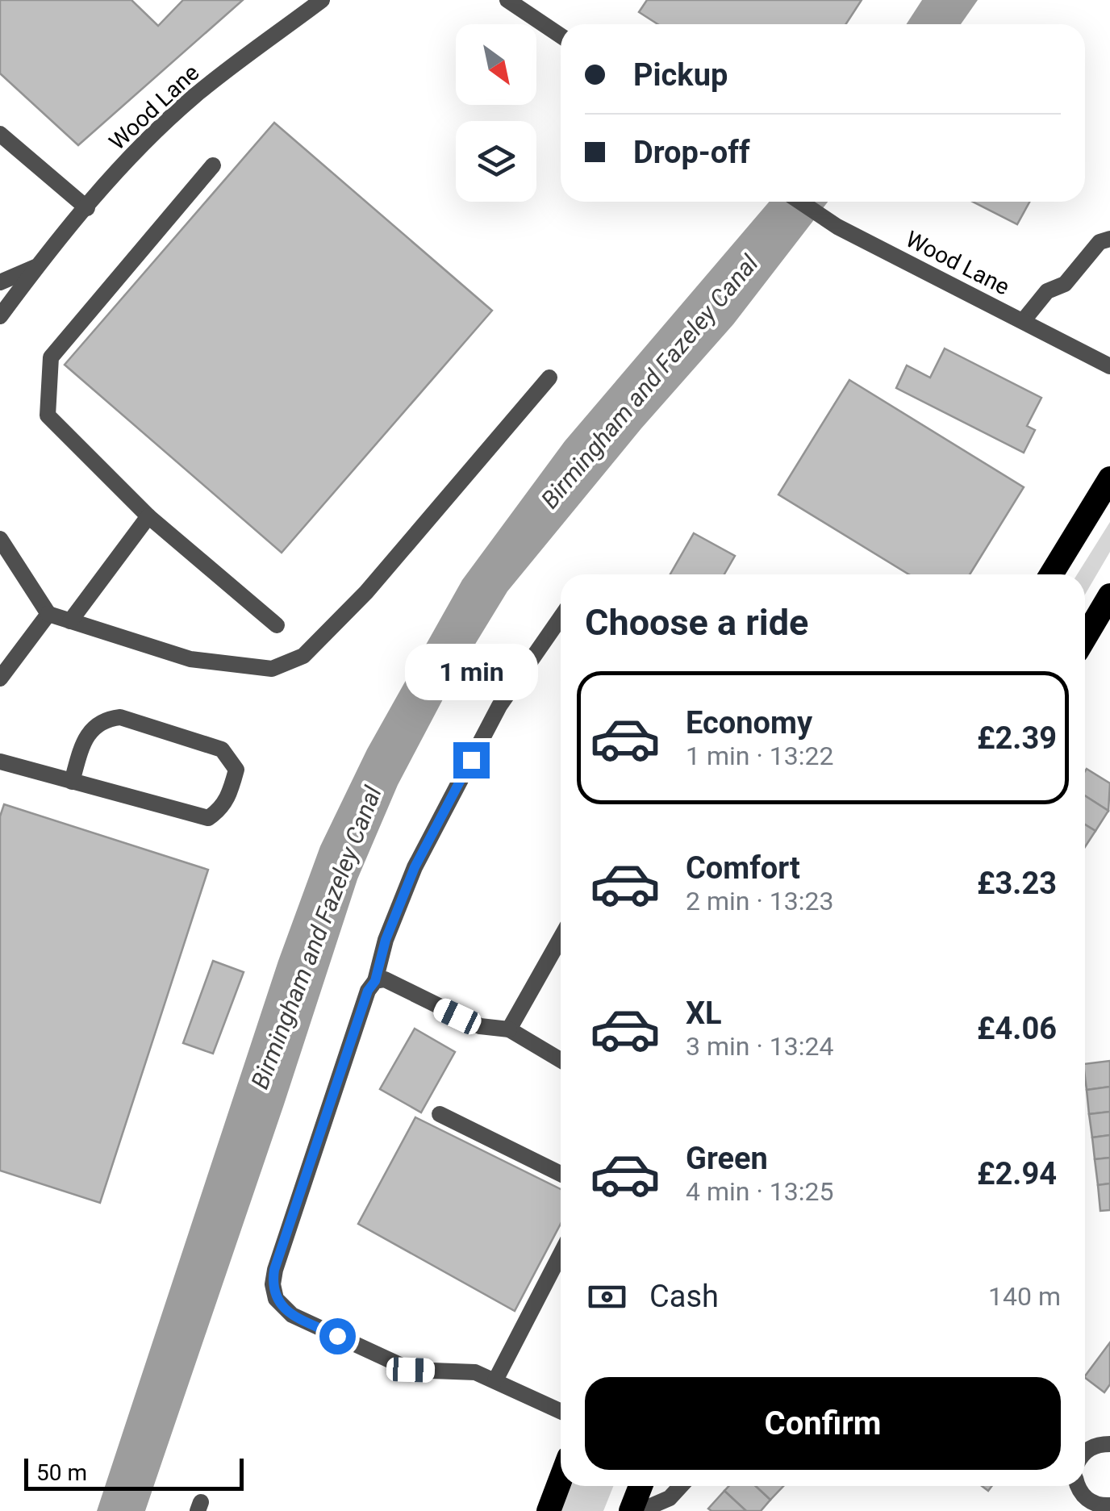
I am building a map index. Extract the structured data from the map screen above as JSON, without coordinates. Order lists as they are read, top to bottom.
{
  "streets": {
    "street": ["Wood Lane"]
  },
  "water": ["Birmingham and Fazeley Canal"],
  "scale_bar": "50 m",
  "north": "bottom right",
  "page": {
    "banner": ["Pickup", "Drop-off"],
    "heading": "Choose a ride",
    "bubble": "1 min",
    "list": [
      {
        "name": "Economy",
        "note": "1 min · 13:22",
        "value": "£2.39"
      },
      {
        "name": "Comfort",
        "note": "2 min · 13:23",
        "value": "£3.23"
      },
      {
        "name": "XL",
        "note": "3 min · 13:24",
        "value": "£4.06"
      },
      {
        "name": "Green",
        "note": "4 min · 13:25",
        "value": "£2.94"
      }
    ],
    "pay": ["Cash", "140 m"],
    "buttons": "Confirm",
    "scale": "50 m"
  }
}
